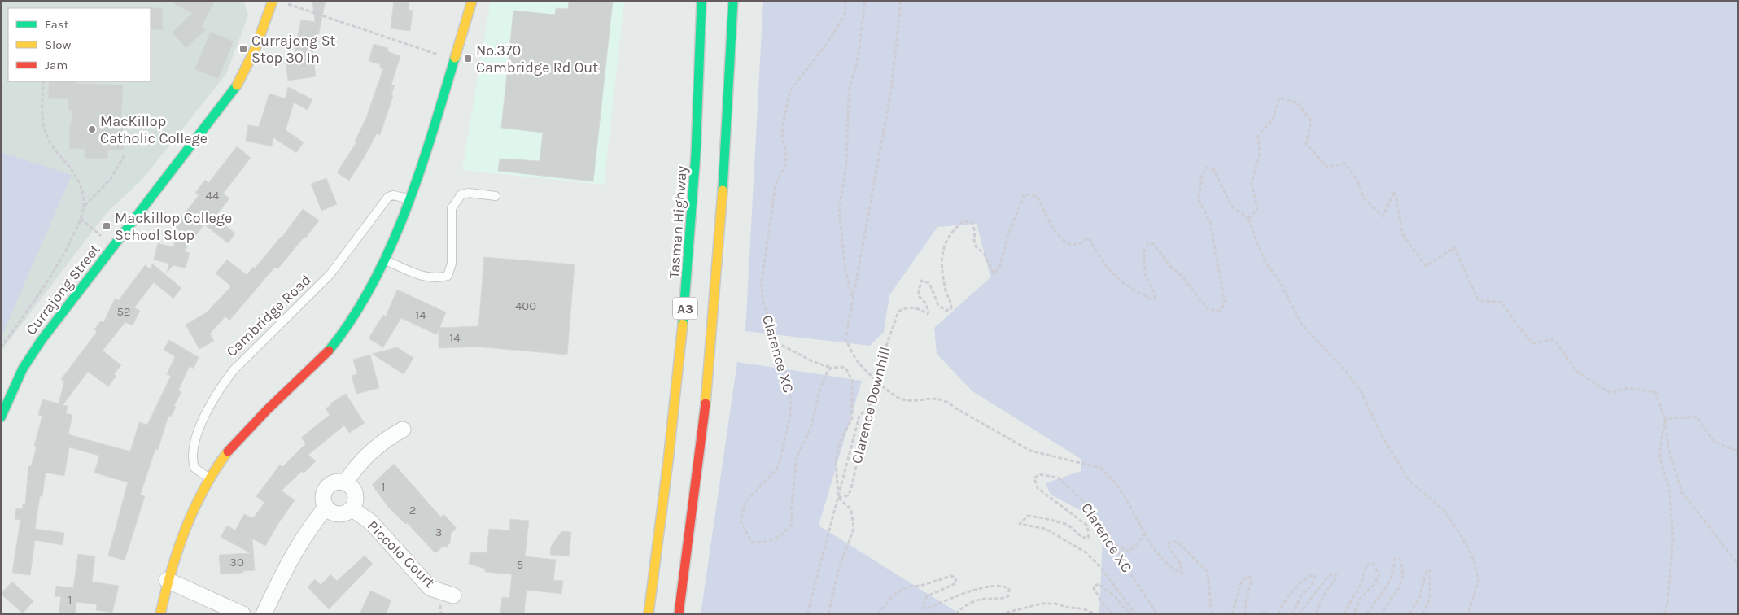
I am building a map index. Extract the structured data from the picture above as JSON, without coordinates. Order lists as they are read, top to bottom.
{
  "streets": {
    "main road": ["Tasman Highway", "Currajong Street", "A3"],
    "street": ["Piccolo Court"],
    "lane": ["Cambridge Road"],
    "path": ["Clarence XC", "Clarence Downhill"]
  },
  "places": {
    "transit": ["Currajong St Stop 30 In", "No.370 Cambridge Rd Out", "Mackillop College School Stop"],
    "other": ["MacKillop Catholic College"]
  },
  "house_numbers": [
    "44",
    "400",
    "52",
    "14",
    "14",
    "1",
    "2",
    "3",
    "30",
    "5",
    "1"
  ],
  "legend": ["Fast", "Slow", "Jam"]
}
